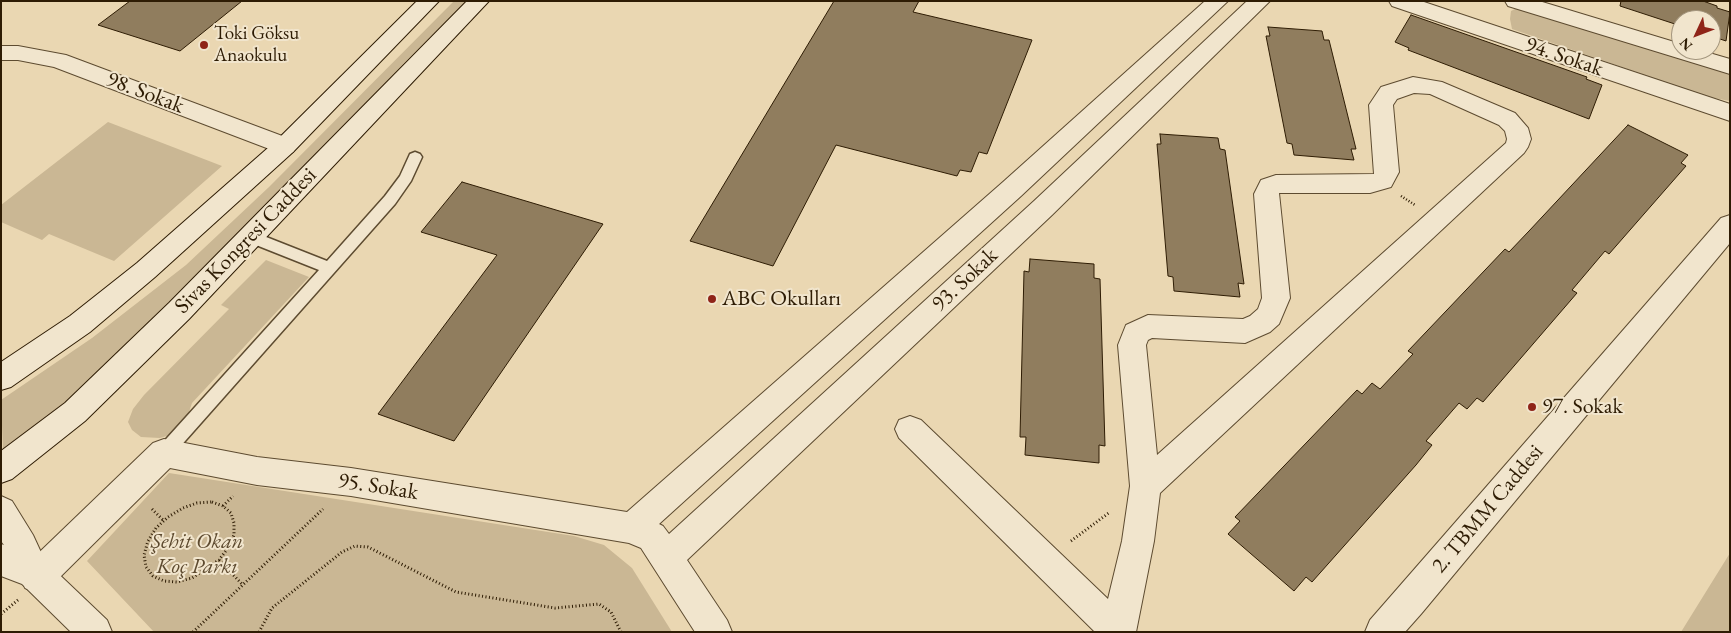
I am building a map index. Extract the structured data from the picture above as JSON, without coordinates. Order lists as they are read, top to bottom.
{
  "streets": {
    "street": [
      "94. Sokak",
      "98. Sokak",
      "Sivas Kongresi Caddesi",
      "93. Sokak",
      "95. Sokak",
      "2. TBMM Caddesi"
    ]
  },
  "crossings": [
    ["98. Sokak", "Sivas Kongresi Caddesi"],
    ["93. Sokak", "95. Sokak"]
  ],
  "parks": ["Şehit Okan Koç Parkı"],
  "places": ["Toki Göksu Anaokulu", "ABC Okulları", "97. Sokak"],
  "north": "bottom left"
}
